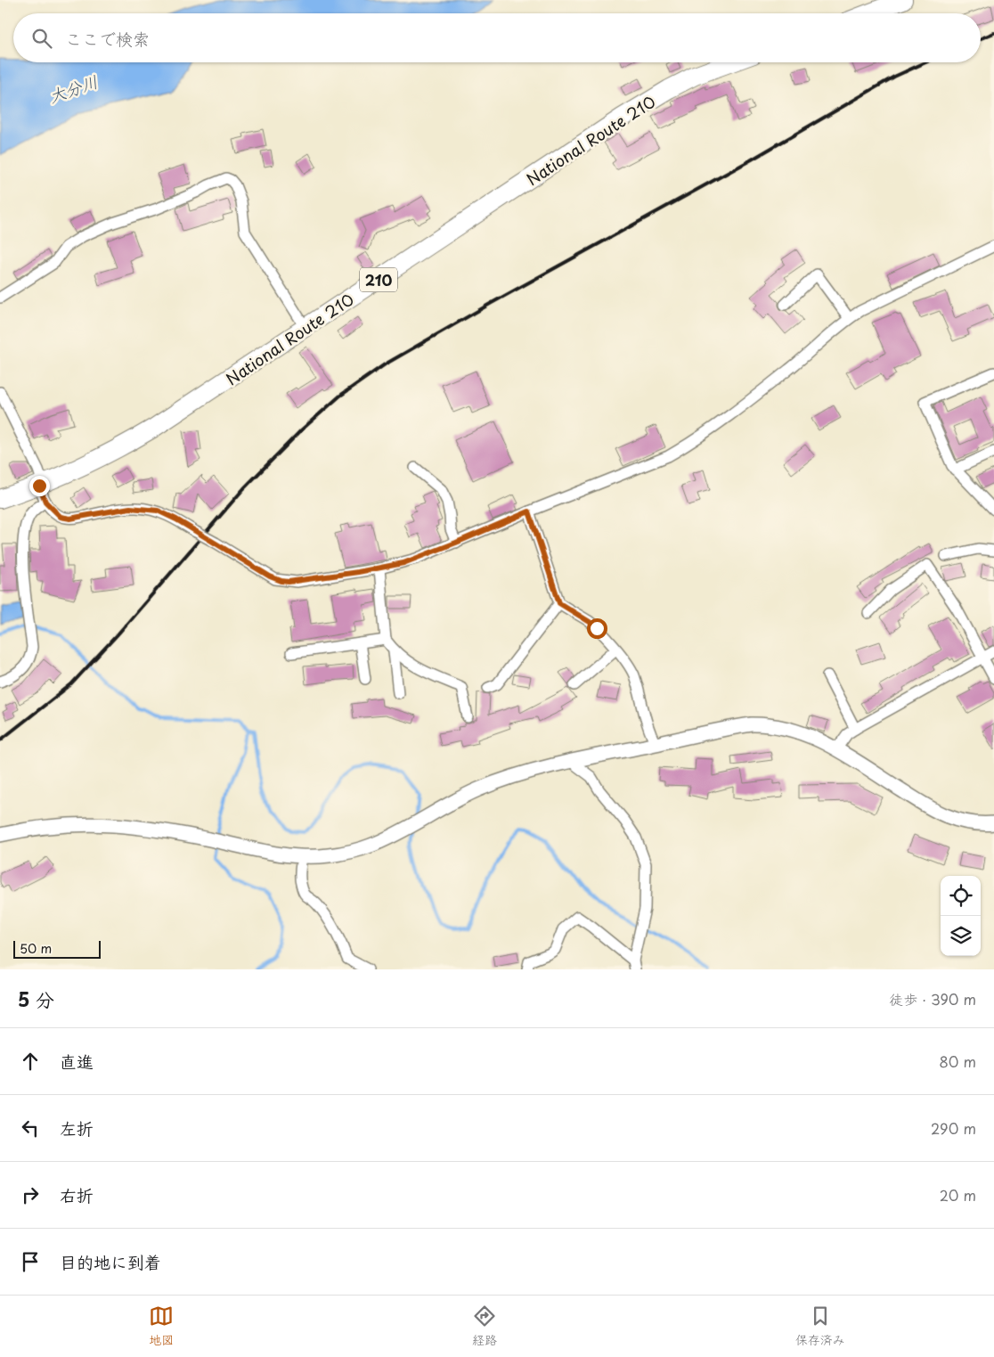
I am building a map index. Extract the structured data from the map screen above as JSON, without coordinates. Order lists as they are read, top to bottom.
{
  "streets": {
    "highway": ["National Route 210", "210"]
  },
  "water": ["大分川"],
  "scale_bar": "50 m",
  "page": {
    "search": "ここで検索",
    "scale": "50 m",
    "heading": ["5 分", "徒歩 · 390 m"],
    "list": [
      ["直進", "80 m"],
      ["左折", "290 m"],
      ["右折", "20 m"],
      "目的地に到着"
    ],
    "nav": ["地図", "経路", "保存済み"]
  }
}
